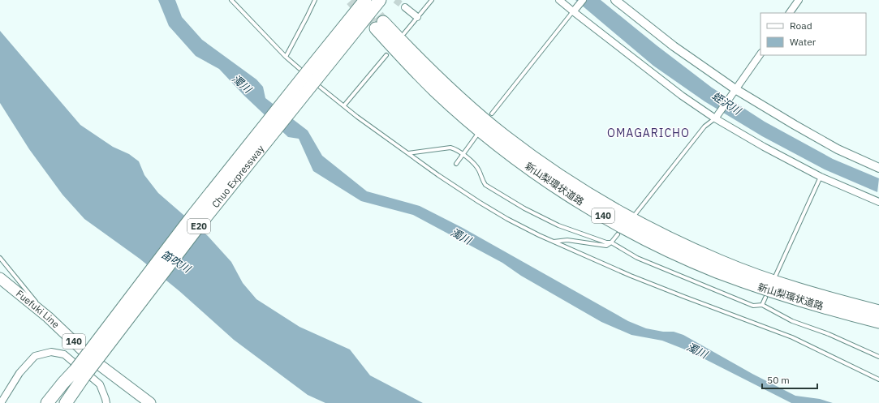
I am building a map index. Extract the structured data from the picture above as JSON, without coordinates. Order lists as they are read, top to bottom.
{
  "streets": {
    "highway": [
      "Chuo Expressway",
      "新山梨環状道路",
      "140",
      "E20",
      "Fuefuki Line"
    ]
  },
  "districts": ["OMAGARICHO"],
  "water": ["濁川", "蛭沢川", "笛吹川"],
  "legend": ["Road", "Water"],
  "scale_bar": "50 m"
}
